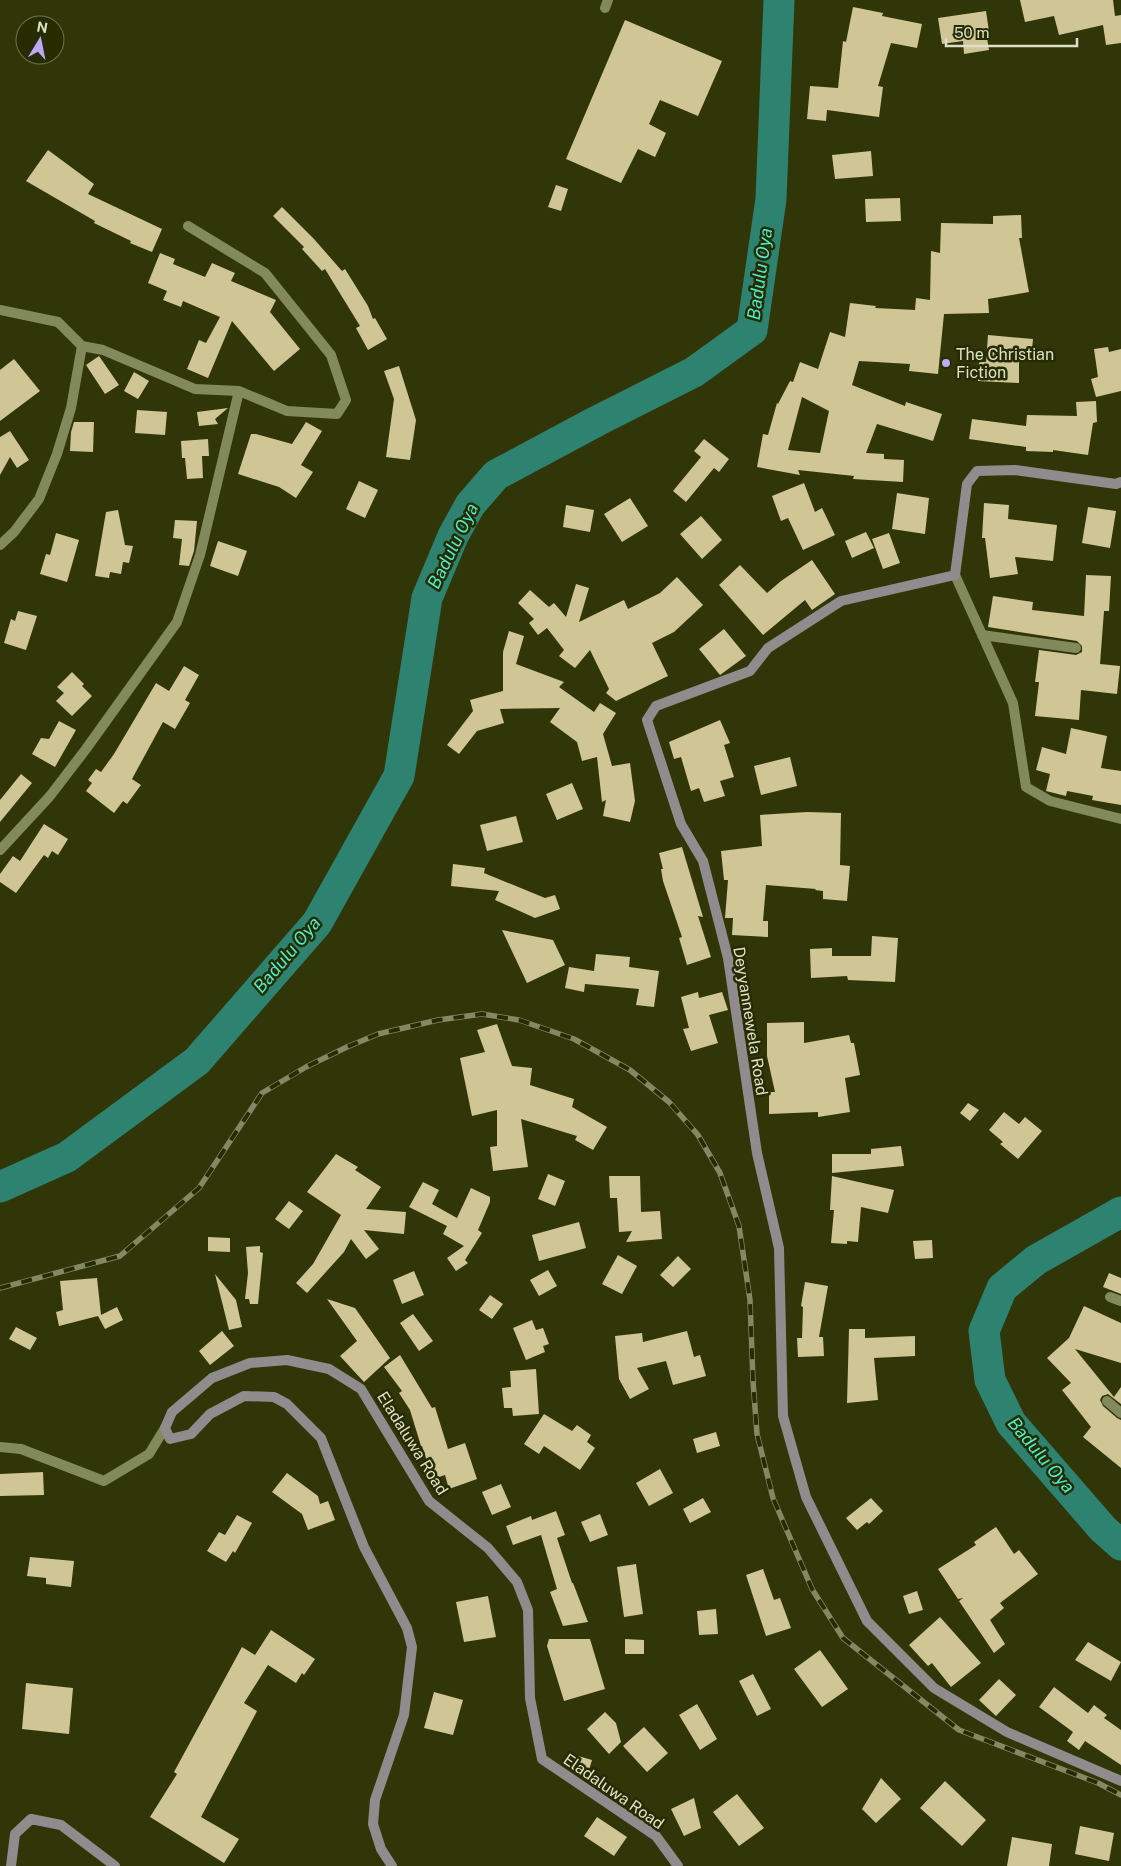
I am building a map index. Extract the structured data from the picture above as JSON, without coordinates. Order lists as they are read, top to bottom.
{
  "streets": {
    "street": ["Deyyannewela Road", "Eladaluwa Road"]
  },
  "water": ["Badulu Oya"],
  "places": ["The Christian Fiction"],
  "scale_bar": "50 m",
  "north": "top"
}
